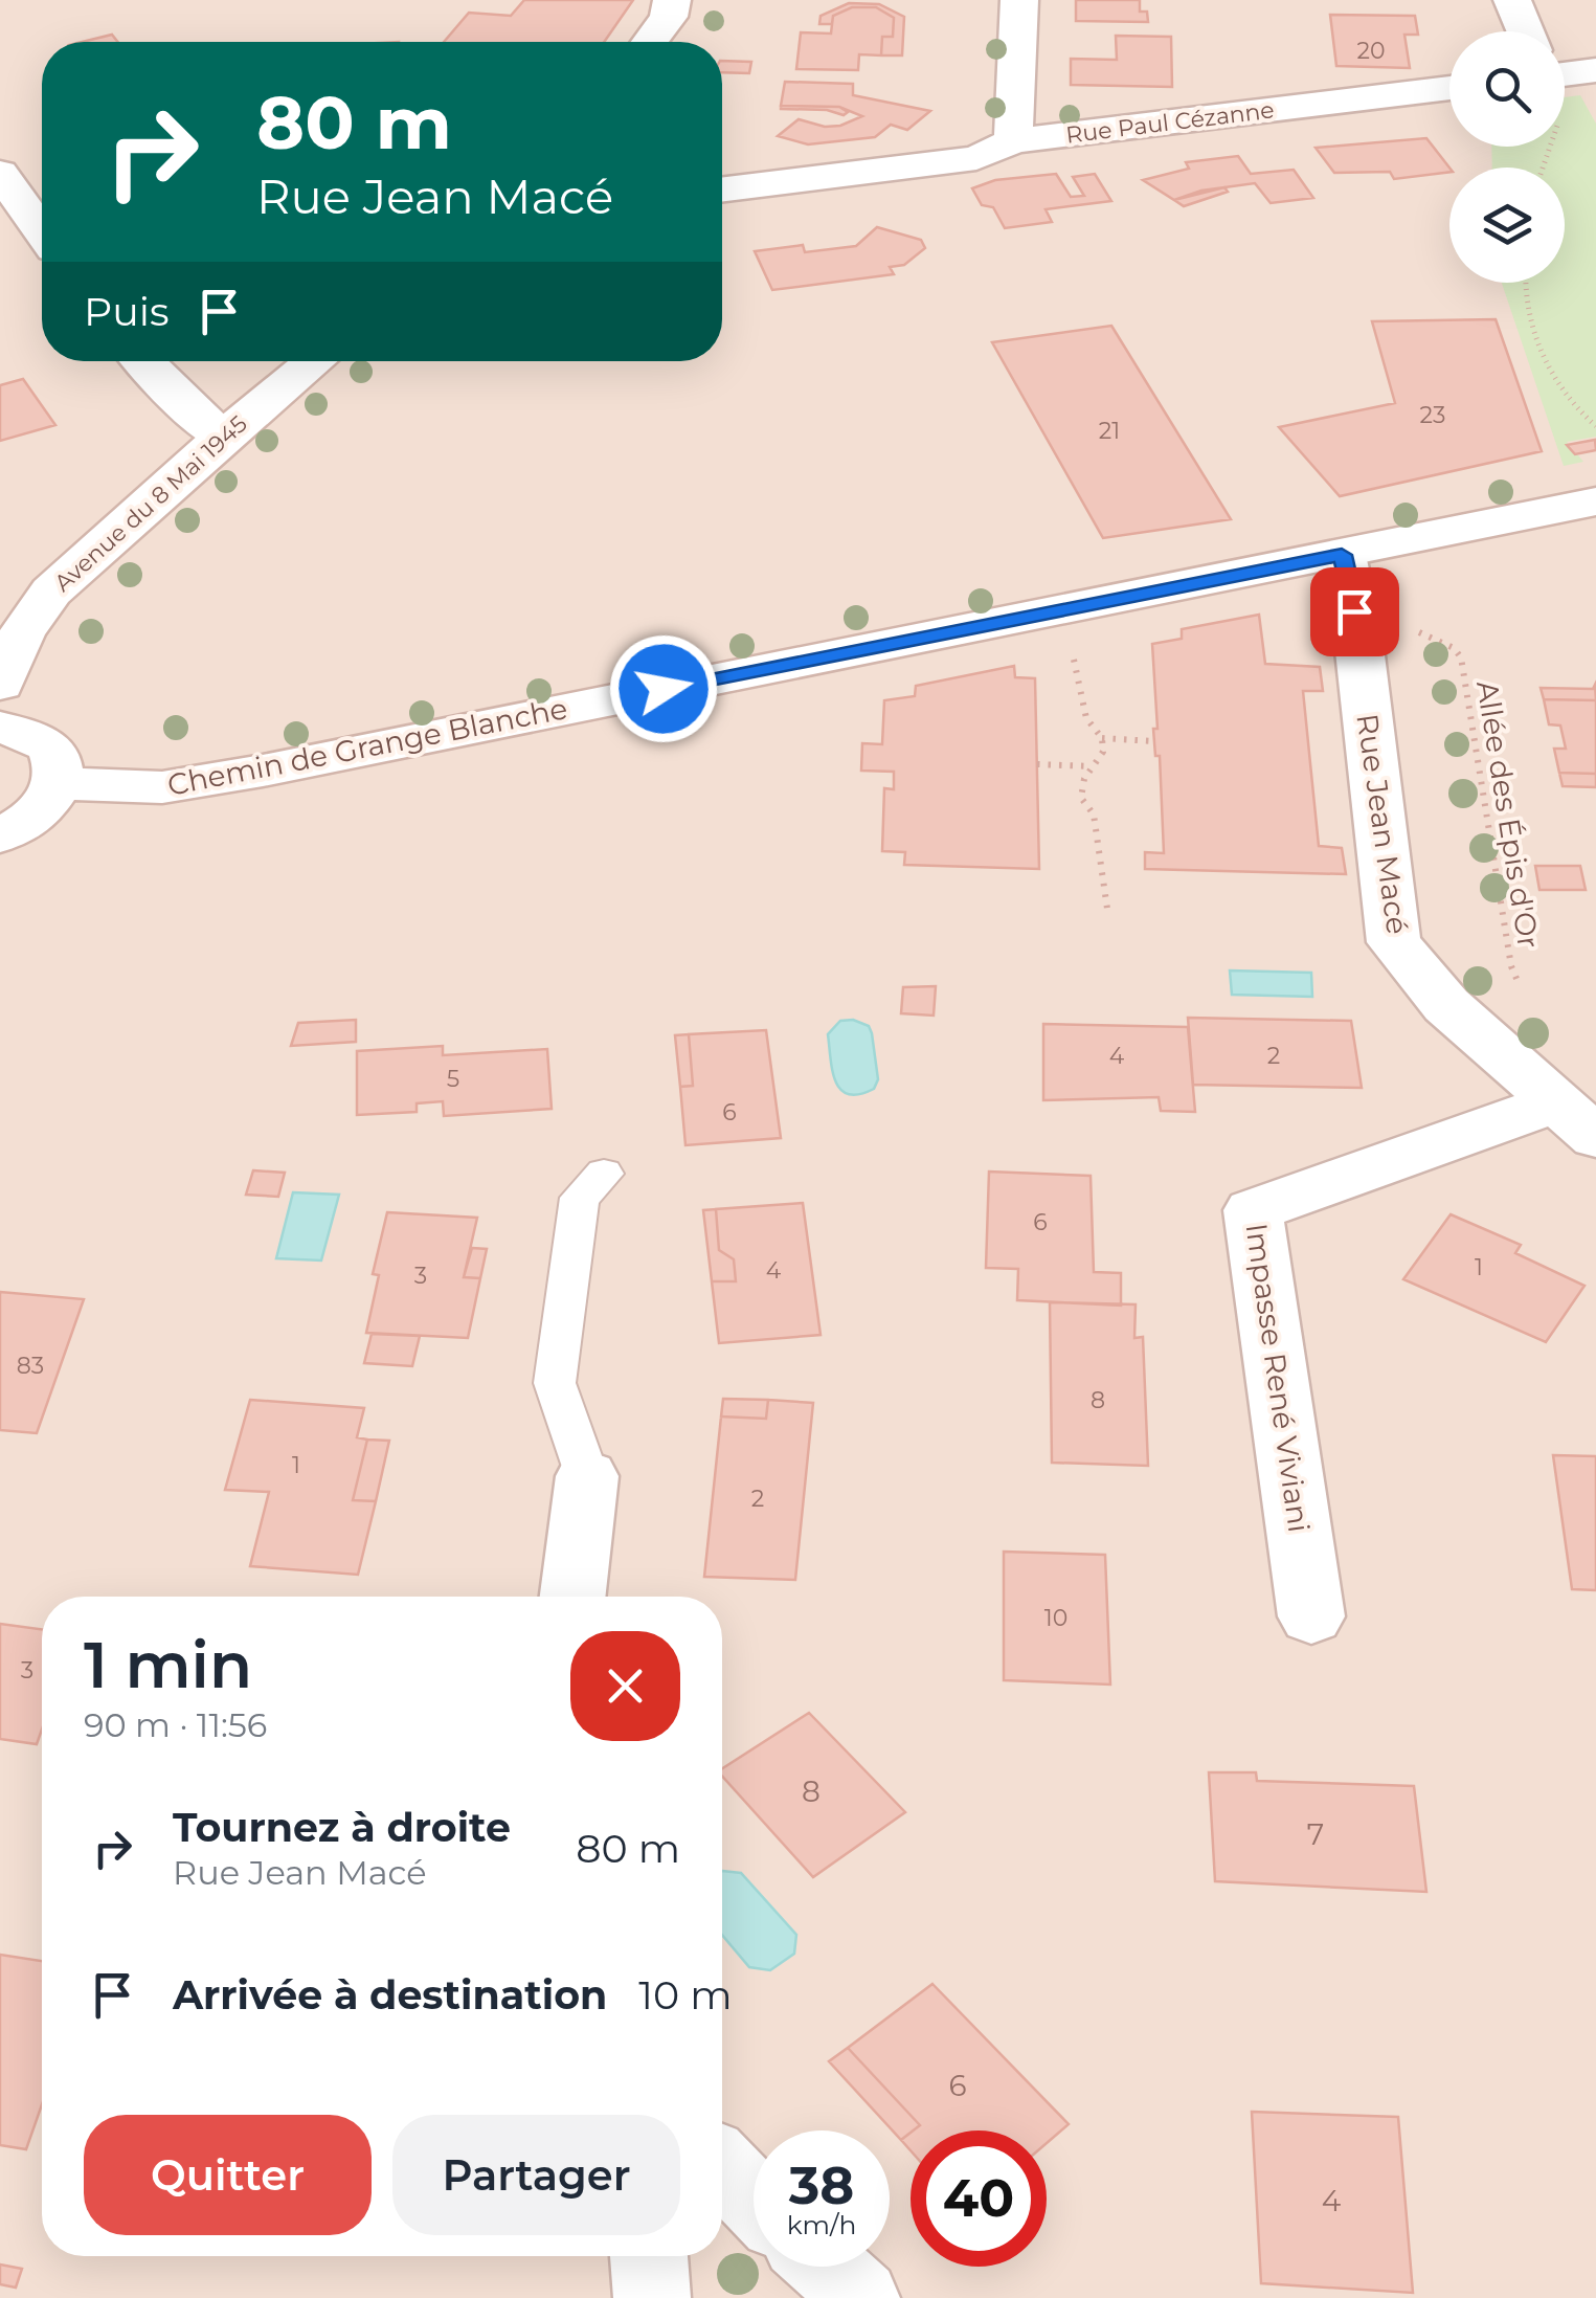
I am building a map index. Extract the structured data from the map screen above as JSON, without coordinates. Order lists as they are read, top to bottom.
{
  "streets": {
    "street": [
      "Rue Paul Cézanne",
      "Avenue du 8 Mai 1945",
      "Chemin de Grange Blanche",
      "Rue Jean Macé",
      "Impasse René Viviani"
    ],
    "path": ["Allée des Épis d'Or"]
  },
  "crossings": [
    ["Chemin de Grange Blanche", "Rue Jean Macé"],
    ["Allée des Épis d'Or", "Rue Jean Macé"],
    ["Rue Jean Macé", "Impasse René Viviani"]
  ],
  "house_numbers": [
    "20",
    "23",
    "21",
    "4",
    "2",
    "5",
    "6",
    "6",
    "1",
    "4",
    "3",
    "83",
    "8",
    "1",
    "2",
    "10",
    "3",
    "8",
    "7",
    "6",
    "4"
  ],
  "page": {
    "turn": ["80 m", "Rue Jean Macé"],
    "then": "Puis",
    "heading": ["1 min", "90 m · 11:56"],
    "list": [
      {
        "name": "Tournez à droite",
        "note": "Rue Jean Macé",
        "value": "80 m"
      },
      {
        "name": "Arrivée à destination",
        "value": "10 m"
      }
    ],
    "buttons": ["Quitter", "Partager"],
    "speed": "38 km/h",
    "limit": "40"
  }
}
